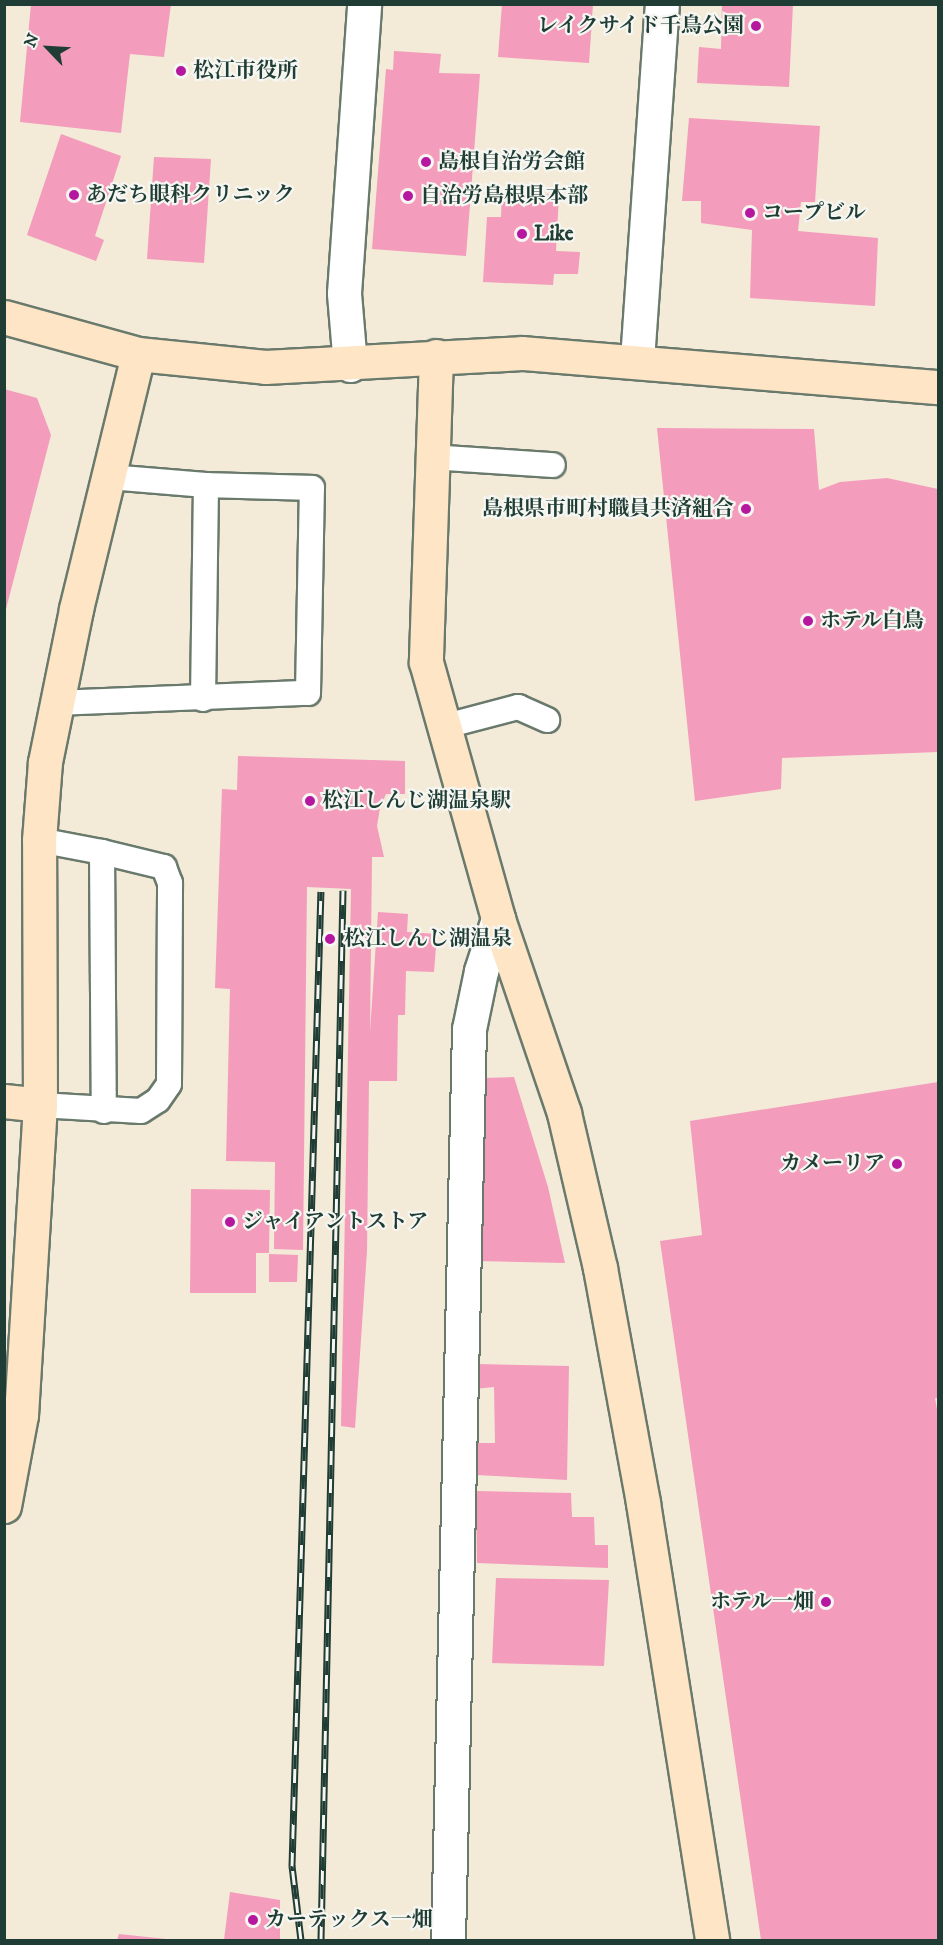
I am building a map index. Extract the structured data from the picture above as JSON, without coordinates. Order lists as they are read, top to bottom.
{
  "places": [
    "レイクサイド千鳥公園",
    "松江市役所",
    "島根自治労会館",
    "あだち眼科クリニック",
    "自治労島根県本部",
    "コープビル",
    "Like",
    "島根県市町村職員共済組合",
    "ホテル白鳥",
    "松江しんじ湖温泉駅",
    "松江しんじ湖温泉",
    "カメーリア",
    "ジャイアントストア",
    "ホテル一畑",
    "カーテックス一畑"
  ],
  "north": "top left"
}
